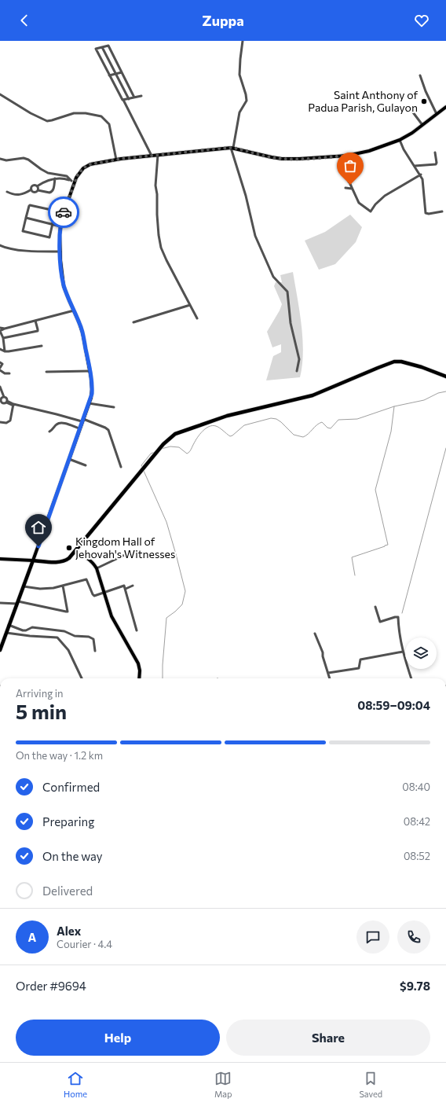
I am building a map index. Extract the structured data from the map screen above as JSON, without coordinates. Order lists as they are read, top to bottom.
{
  "places": ["Saint Anthony of Padua Parish, Gulayon", "Kingdom Hall of Jehovah's Witnesses"],
  "page": {
    "header": "Zuppa",
    "heading": ["5 min", "Arriving in", "08:59–09:04"],
    "panel": [
      "Alex",
      "Courier · 4.4",
      "Order #9694",
      "$9.78"
    ],
    "bar": "On the way · 1.2 km",
    "list": [
      ["Confirmed", "08:40"],
      ["Preparing", "08:42"],
      ["On the way", "08:52"],
      "Delivered"
    ],
    "round": "A",
    "buttons": ["Help", "Share"],
    "tabs": ["Home", "Map", "Saved"]
  }
}
